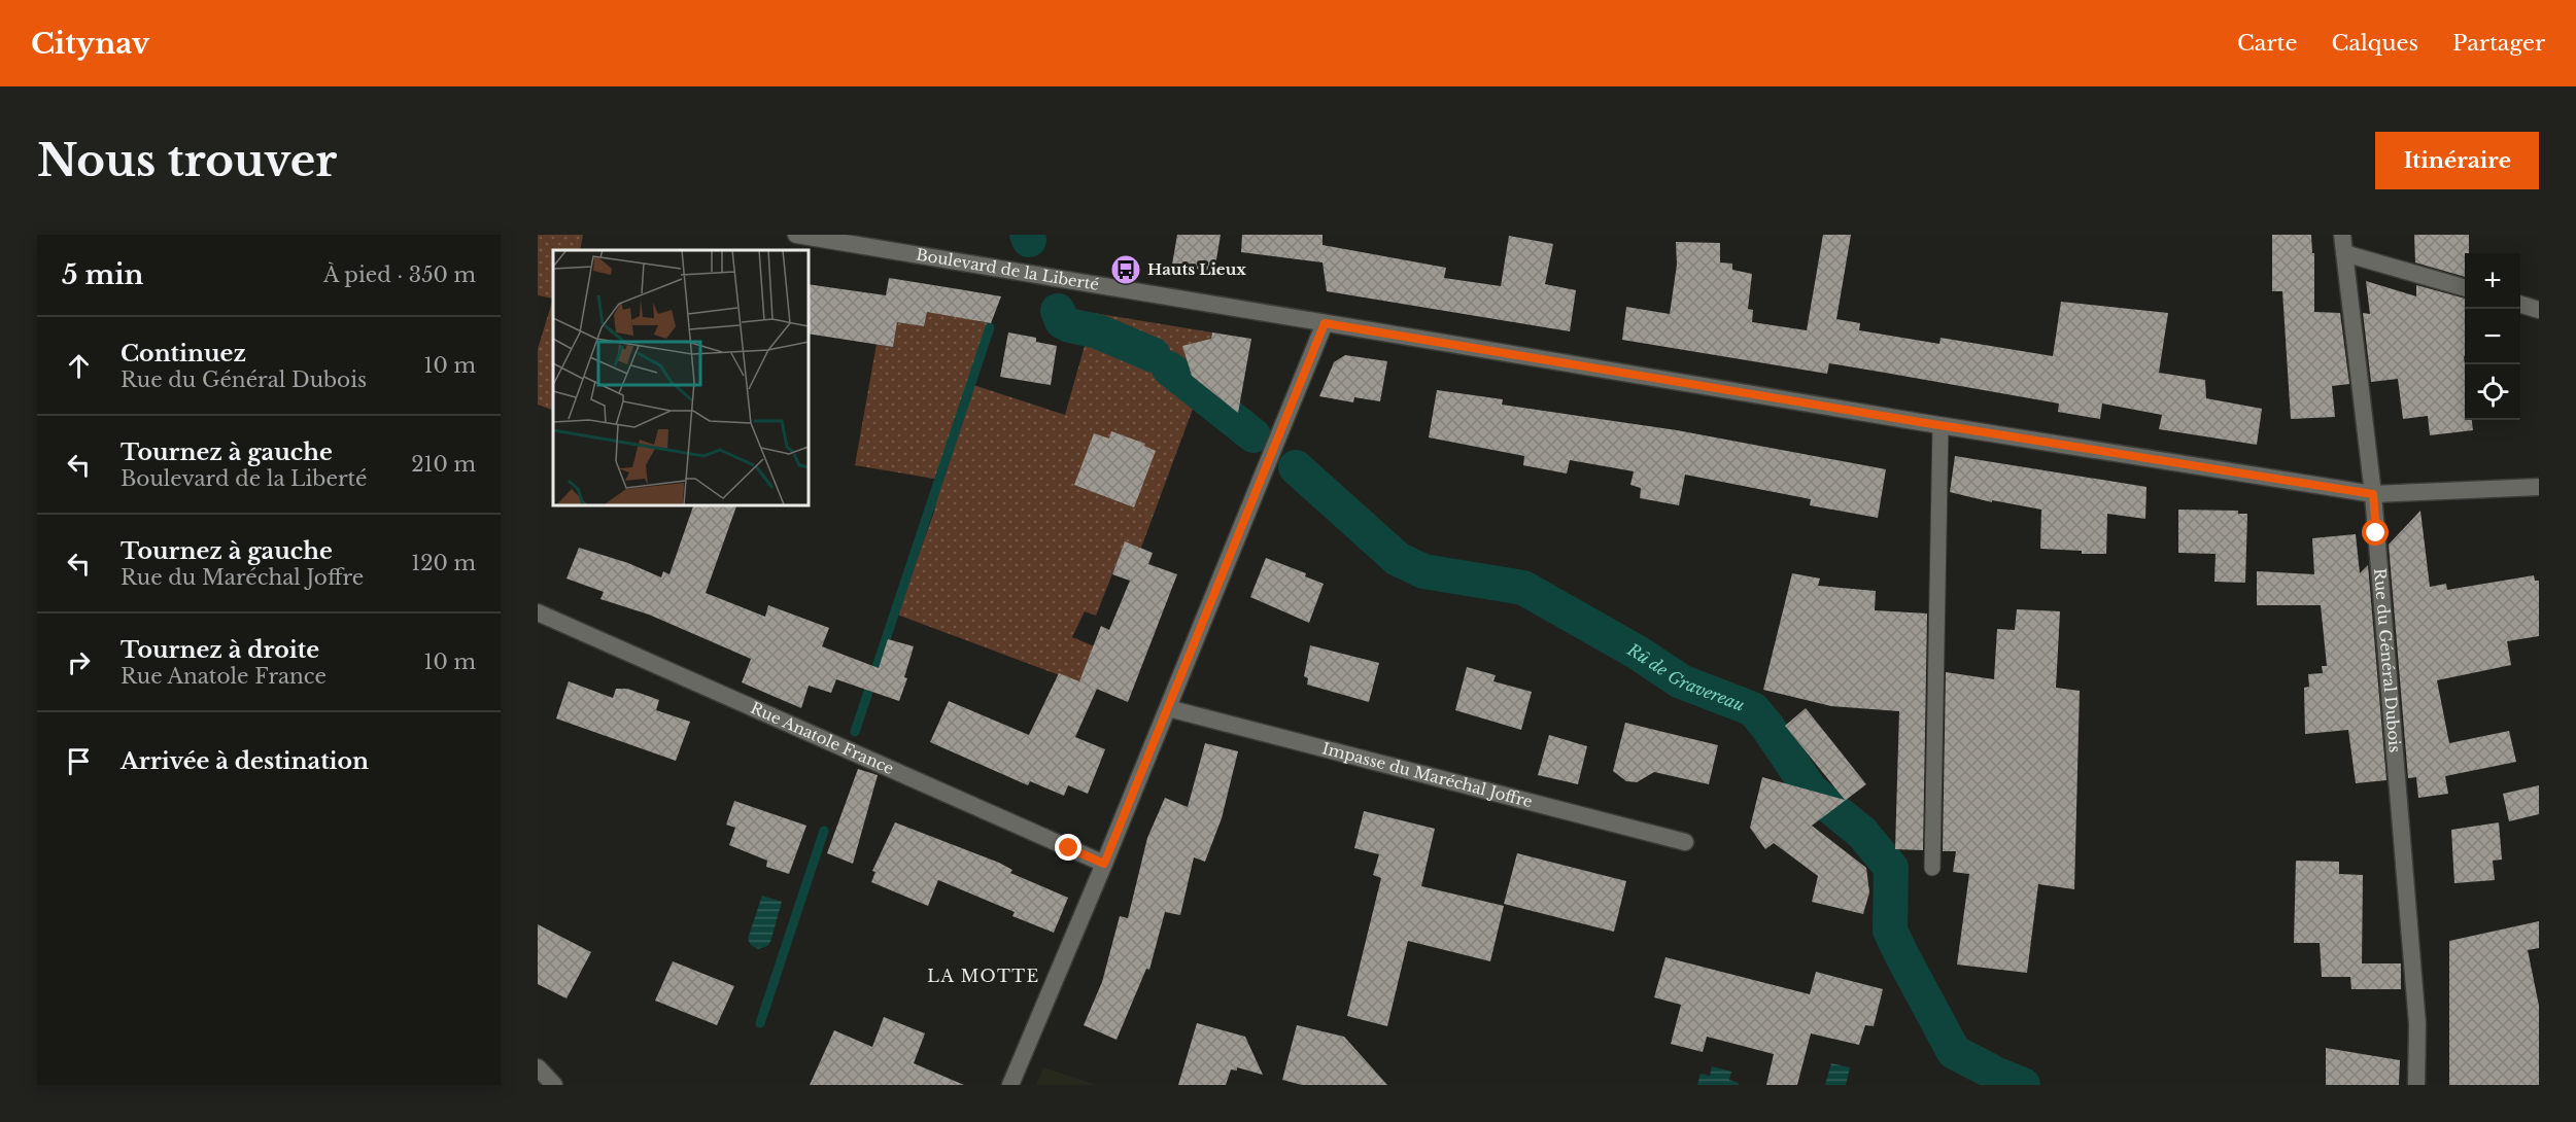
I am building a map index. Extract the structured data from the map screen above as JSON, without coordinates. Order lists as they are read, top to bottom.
{
  "streets": {
    "street": [
      "Boulevard de la Liberté",
      "Rue du Général Dubois",
      "Rue Anatole France",
      "Impasse du Maréchal Joffre"
    ]
  },
  "crossings": [
    ["Boulevard de la Liberté", "Rue du Général Dubois"]
  ],
  "districts": ["LA MOTTE"],
  "water": ["Rû de Gravereau"],
  "places": {
    "bus stop": ["Hauts Lieux"]
  },
  "page": {
    "header": "Citynav",
    "nav": ["Carte", "Calques", "Partager"],
    "buttons": "Itinéraire",
    "title": "Nous trouver",
    "heading": ["5 min", "À pied · 350 m"],
    "map_buttons": ["+", "−"],
    "list": [
      ["Continuez", "Rue du Général Dubois", "10 m"],
      ["Tournez à gauche", "Boulevard de la Liberté", "210 m"],
      ["Tournez à gauche", "Rue du Maréchal Joffre", "120 m"],
      ["Tournez à droite", "Rue Anatole France", "10 m"],
      "Arrivée à destination"
    ]
  }
}
